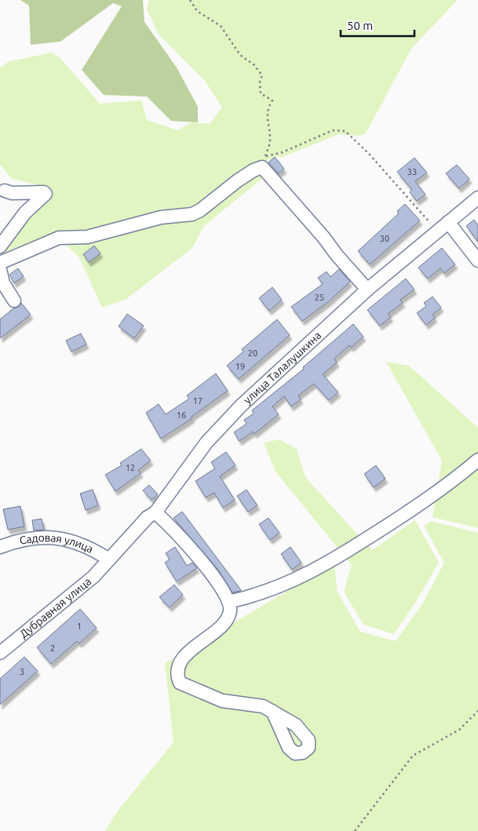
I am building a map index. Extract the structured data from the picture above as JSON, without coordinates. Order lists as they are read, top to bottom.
{
  "streets": {
    "street": ["улица Талалушкина", "Садовая улица", "Дубравная улица"]
  },
  "crossings": [
    ["улица Талалушкина", "Садовая улица"],
    ["улица Талалушкина", "Дубравная улица"],
    ["Садовая улица", "Дубравная улица"]
  ],
  "house_numbers": [
    "33",
    "30",
    "25",
    "20",
    "19",
    "17",
    "16",
    "12",
    "1",
    "2",
    "3"
  ],
  "scale_bar": "50 m"
}
